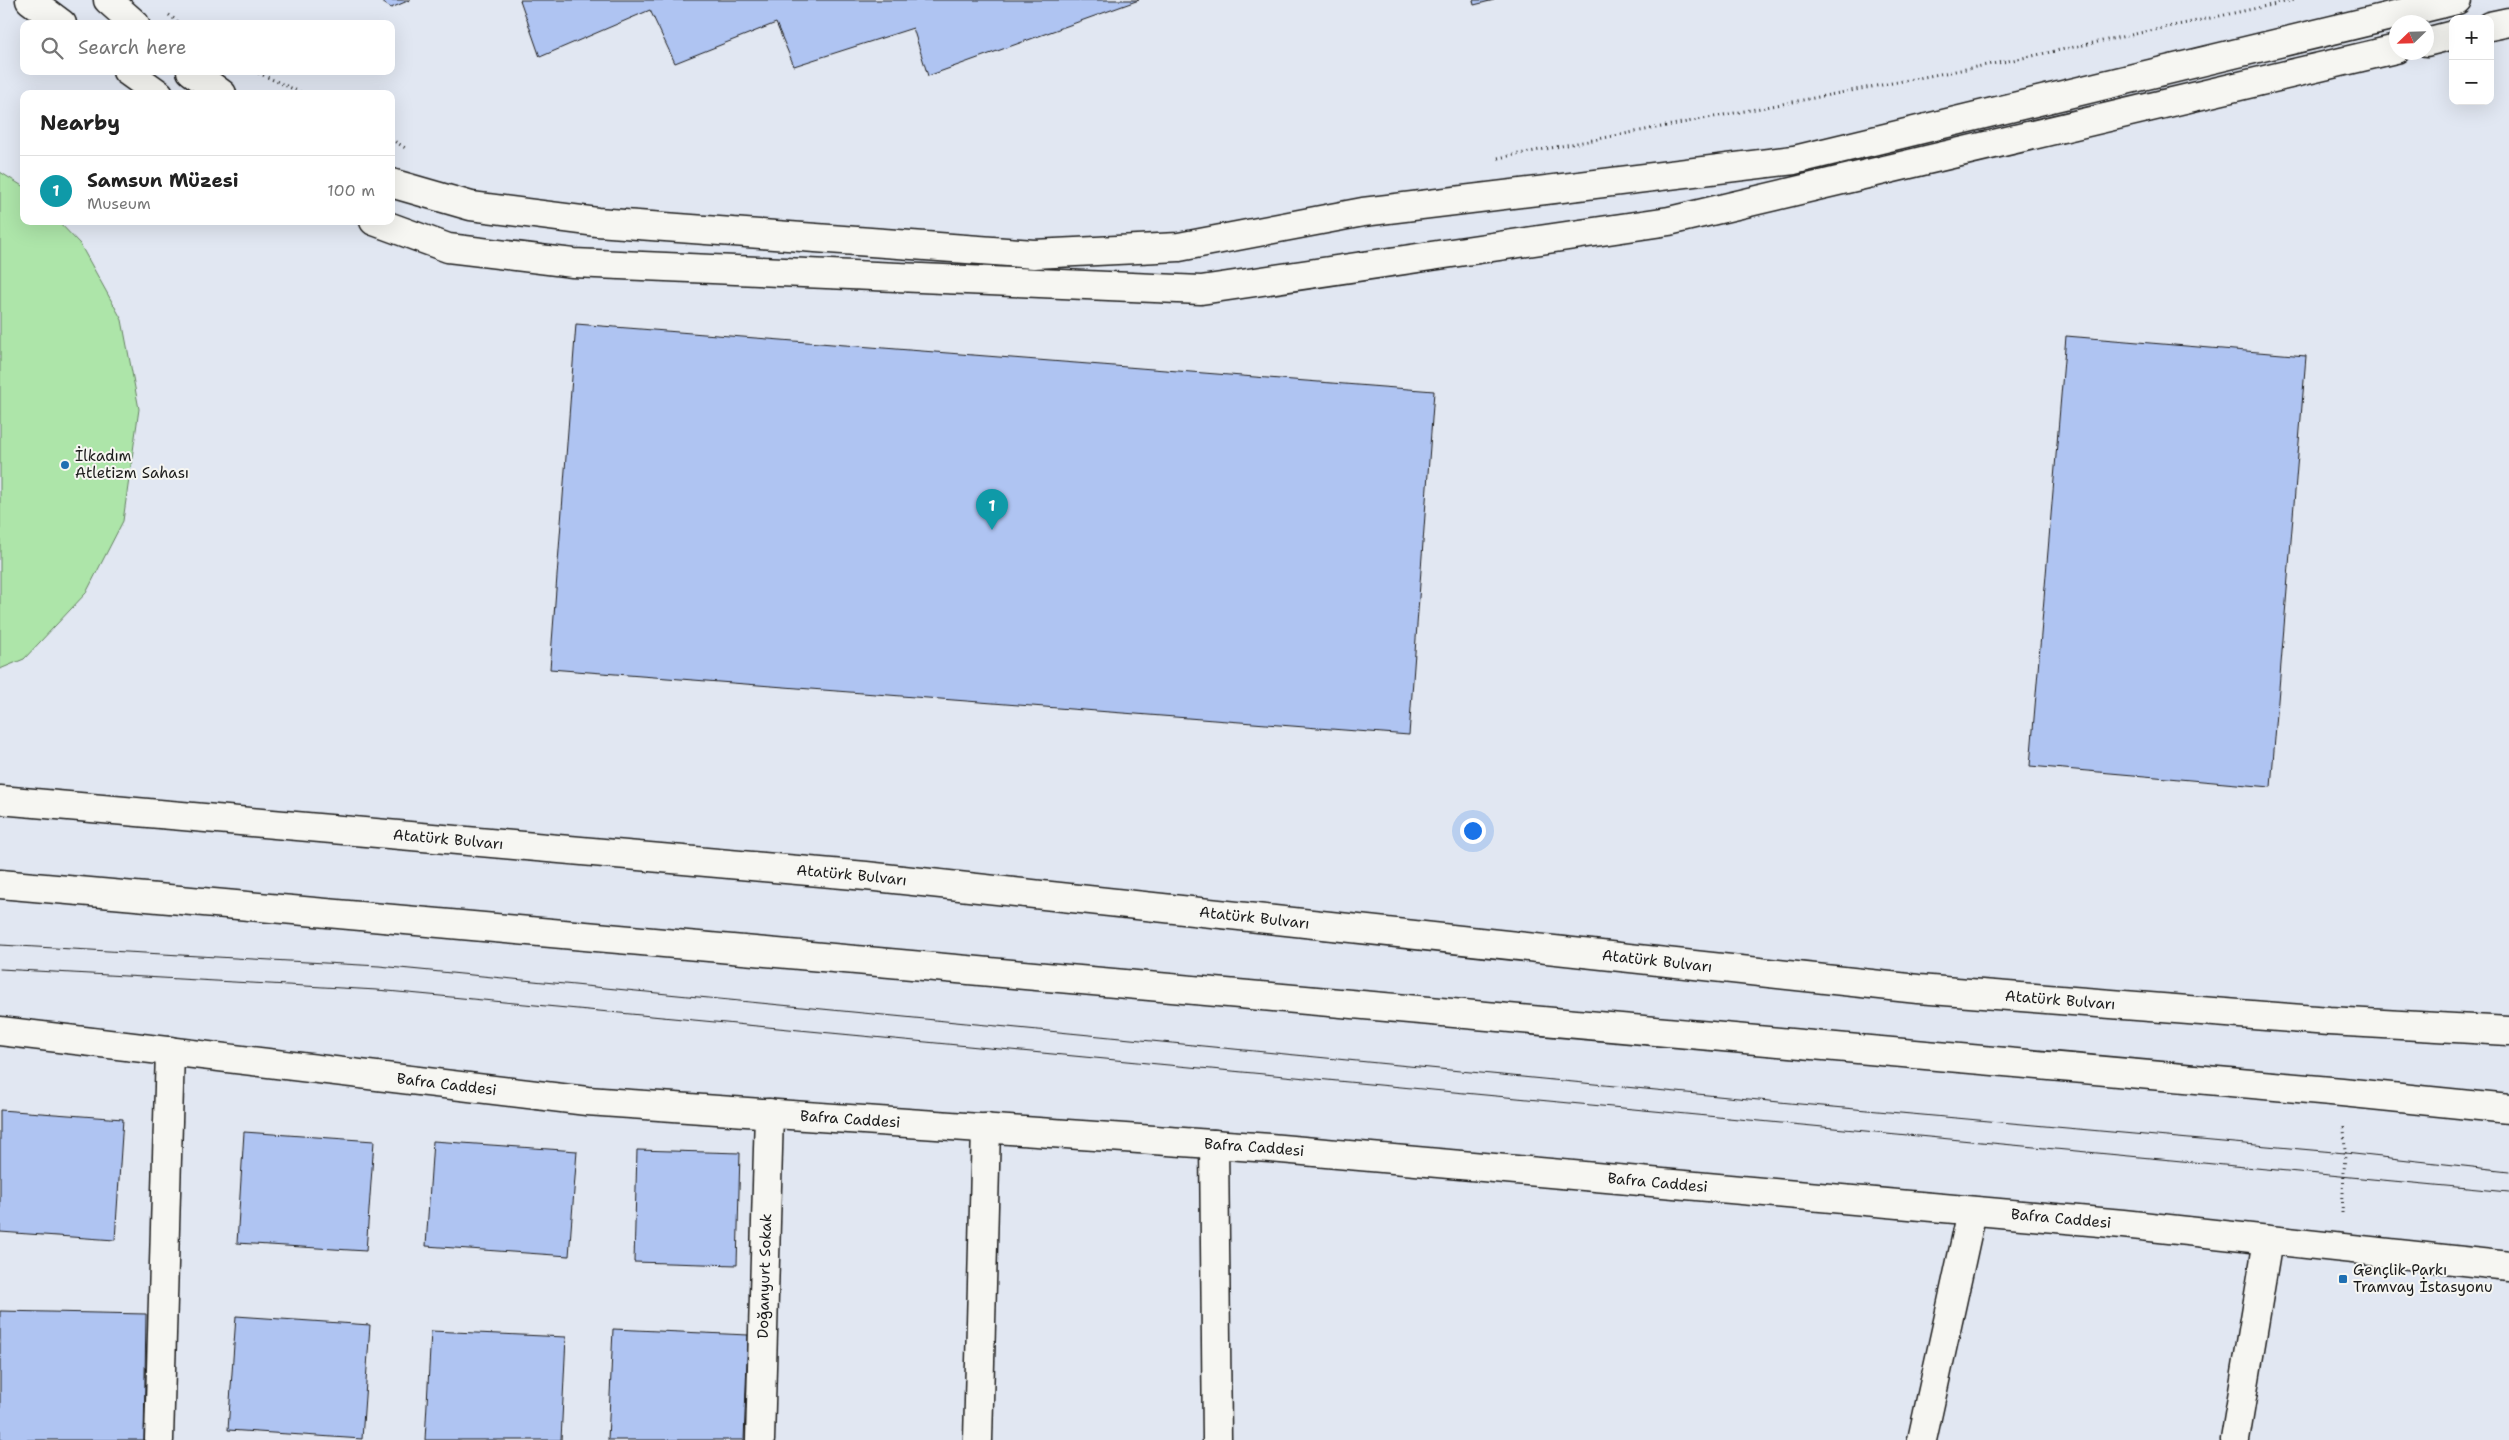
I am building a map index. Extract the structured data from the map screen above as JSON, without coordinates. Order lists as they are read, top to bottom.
{
  "streets": {
    "main road": ["Atatürk Bulvarı", "Bafra Caddesi", "Doğanyurt Sokak"]
  },
  "crossings": [
    ["Bafra Caddesi", "Doğanyurt Sokak"]
  ],
  "places": {
    "other": ["İlkadım Atletizm Sahası"],
    "transit": ["Gençlik Parkı Tramvay İstasyonu"]
  },
  "north": "bottom left",
  "page": {
    "map_buttons": ["+", "−"],
    "search": "Search here",
    "heading": "Nearby",
    "list": [
      {
        "mark": "1",
        "name": "Samsun Müzesi",
        "note": "Museum",
        "value": "100 m"
      }
    ],
    "pins": "1"
  }
}
